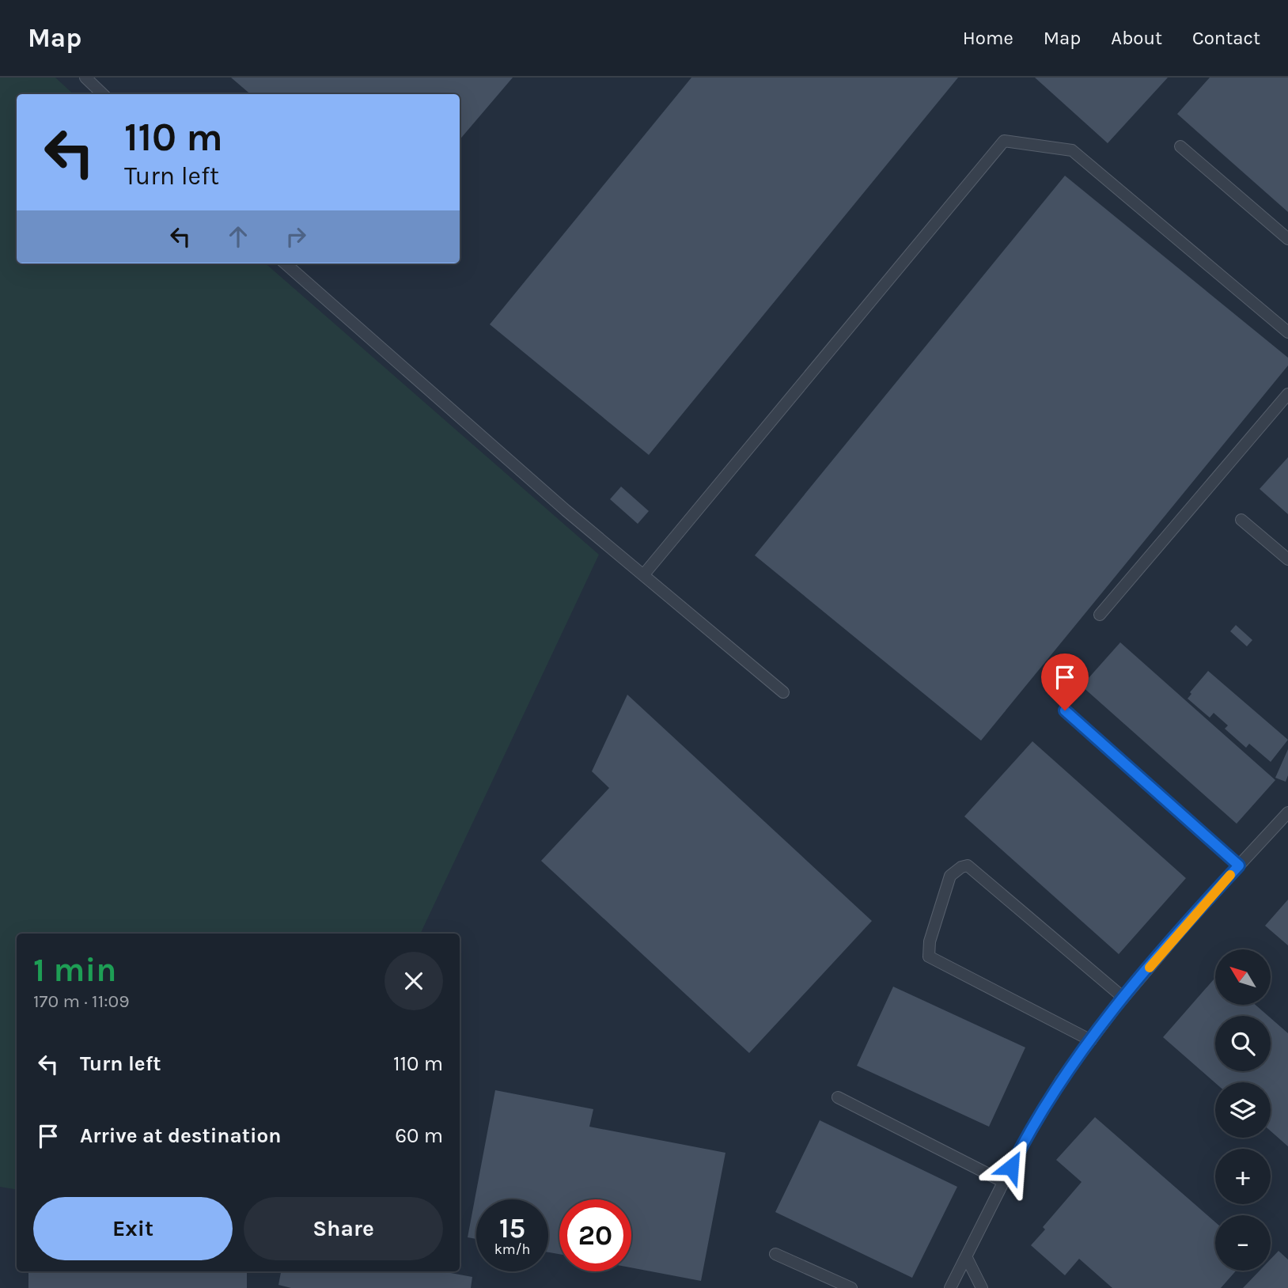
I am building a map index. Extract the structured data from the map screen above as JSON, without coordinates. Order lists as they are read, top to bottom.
{
  "north": "top left",
  "page": {
    "header": "Map",
    "nav": [
      "Home",
      "Map",
      "About",
      "Contact"
    ],
    "turn": ["110 m", "Turn left"],
    "heading": ["1 min", "170 m · 11:09"],
    "map_buttons": ["+", "−"],
    "list": [
      {
        "name": "Turn left",
        "value": "110 m"
      },
      {
        "name": "Arrive at destination",
        "value": "60 m"
      }
    ],
    "buttons": ["Exit", "Share"],
    "speed": "15 km/h",
    "limit": "20"
  }
}
